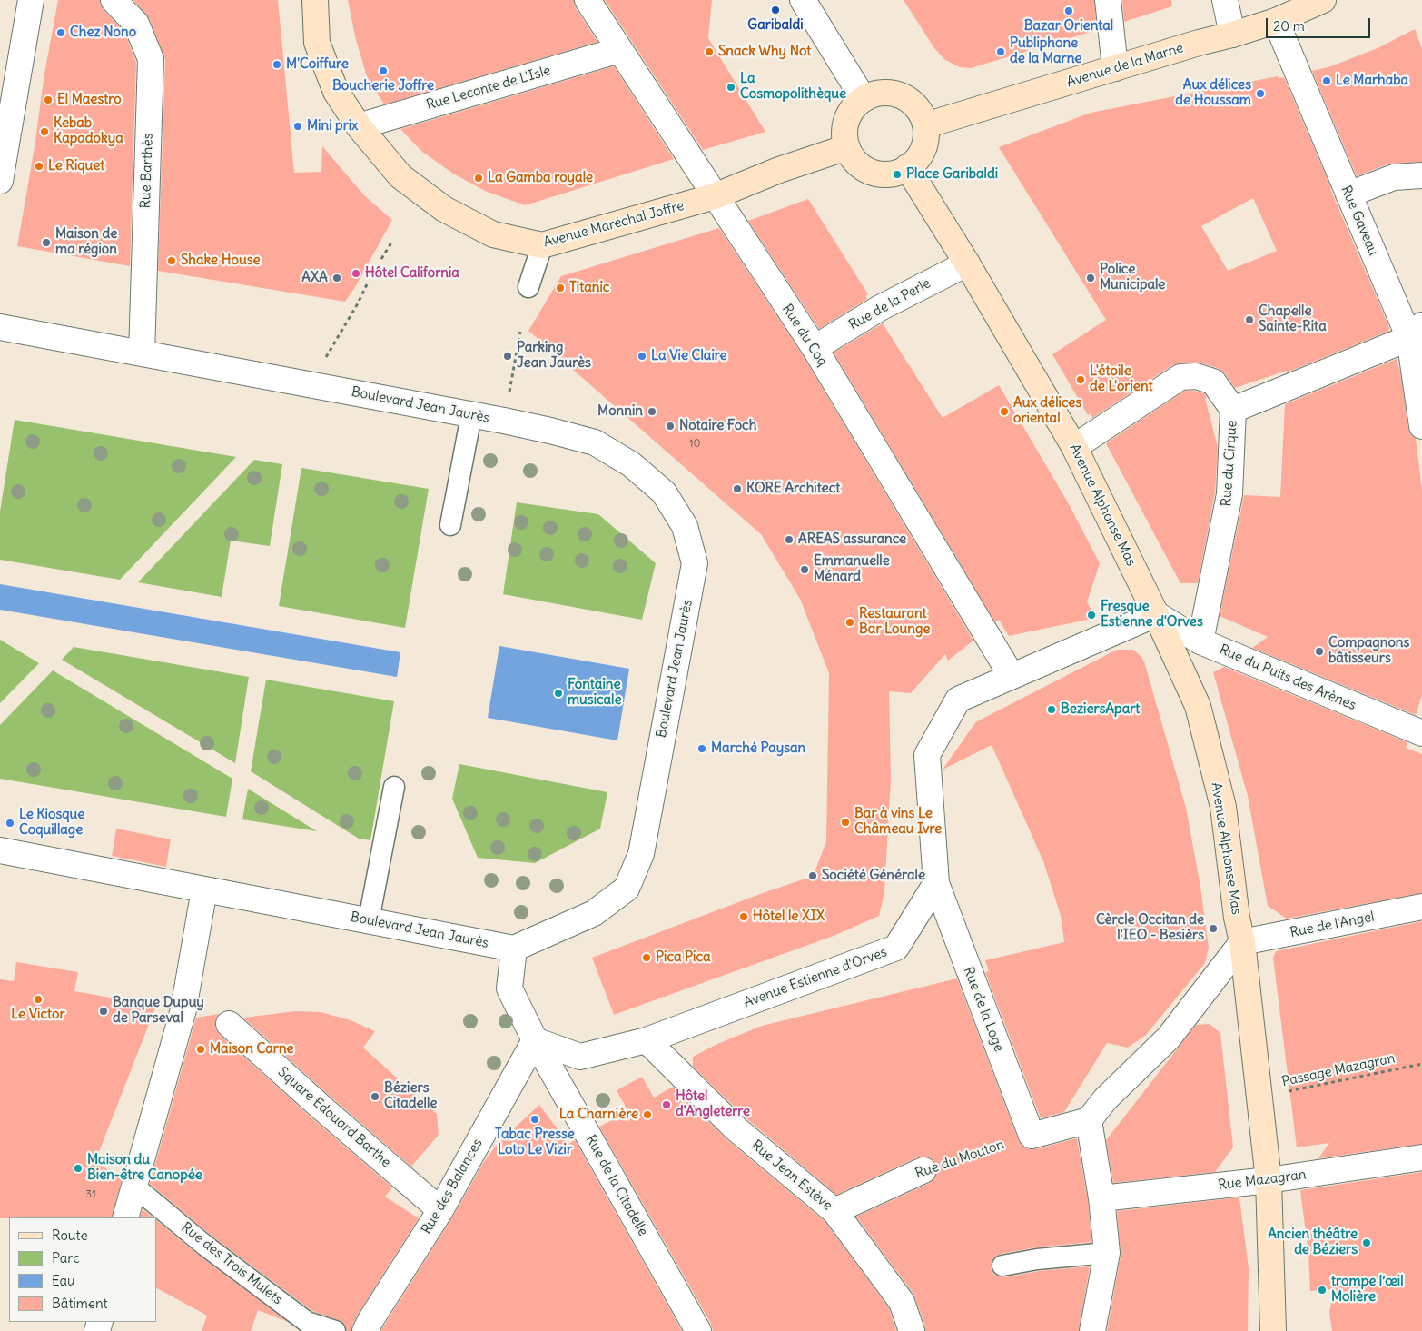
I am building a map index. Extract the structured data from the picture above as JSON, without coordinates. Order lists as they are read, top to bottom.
{
  "streets": {
    "main road": ["Avenue de la Marne", "Avenue Maréchal Joffre", "Avenue Alphonse Mas"],
    "street": [
      "Rue Leconte de L'Isle",
      "Rue Barthès",
      "Rue Gaveau",
      "Rue de la Perle",
      "Rue du Coq",
      "Boulevard Jean Jaurès",
      "Rue du Cirque",
      "Rue du Puits des Arènes",
      "Rue de l'Angel",
      "Avenue Estienne d'Orves",
      "Rue de la Loge",
      "Square Edouard Barthe",
      "Rue du Mouton",
      "Rue Jean Estève",
      "Rue Mazagran",
      "Rue de la Citadelle",
      "Rue des Balances"
    ],
    "lane": ["Rue des Trois Mulets"],
    "path": ["Passage Mazagran"]
  },
  "crossings": [
    ["Avenue de la Marne", "Rue Gaveau"],
    ["Avenue de la Marne", "Avenue Maréchal Joffre"],
    ["Avenue de la Marne", "Avenue Alphonse Mas"],
    ["Rue Leconte de L'Isle", "Avenue Maréchal Joffre"],
    ["Rue Leconte de L'Isle", "Rue du Coq"],
    ["Rue Barthès", "Boulevard Jean Jaurès"],
    ["Rue Gaveau", "Rue du Cirque"],
    ["Avenue Maréchal Joffre", "Rue du Coq"],
    ["Avenue Maréchal Joffre", "Avenue Alphonse Mas"],
    ["Rue de la Perle", "Rue du Coq"],
    ["Rue de la Perle", "Avenue Alphonse Mas"],
    ["Boulevard Jean Jaurès", "Rue de la Citadelle"],
    ["Rue du Cirque", "Rue du Puits des Arènes"],
    ["Avenue Alphonse Mas", "Rue du Puits des Arènes"],
    ["Avenue Alphonse Mas", "Rue de l'Angel"],
    ["Avenue Alphonse Mas", "Passage Mazagran"],
    ["Avenue Alphonse Mas", "Rue Mazagran"],
    ["Avenue Estienne d'Orves", "Rue de la Loge"],
    ["Avenue Estienne d'Orves", "Rue Jean Estève"],
    ["Avenue Estienne d'Orves", "Rue de la Citadelle"],
    ["Avenue Estienne d'Orves", "Rue des Balances"],
    ["Rue de la Loge", "Rue du Mouton"],
    ["Square Edouard Barthe", "Rue des Balances"],
    ["Rue du Mouton", "Rue Jean Estève"],
    ["Rue de la Citadelle", "Rue des Balances"]
  ],
  "places": [
    "Garibaldi",
    "Bazar Oriental",
    "Chez Nono",
    "Snack Why Not",
    "Publiphone de la Marne",
    "M'Coiffure",
    "Boucherie Joffre",
    "Le Marhaba",
    "La Cosmopolithèque",
    "Aux délices de Houssam",
    "El Maestro",
    "Mini prix",
    "Kebab Kapadokya",
    "Le Riquet",
    "Place Garibaldi",
    "La Gamba royale",
    "Maison de ma région",
    "Shake House",
    "Hôtel California",
    "AXA",
    "Police Municipale",
    "Titanic",
    "Chapelle Sainte-Rita",
    "Parking Jean Jaurès",
    "La Vie Claire",
    "L'étoile de L'orient",
    "Monnin",
    "Aux délices oriental",
    "Notaire Foch",
    "KORE Architect",
    "AREAS assurance",
    "Emmanuelle Ménard",
    "Fresque Estienne d'Orves",
    "Restaurant Bar Lounge",
    "Compagnons bâtisseurs",
    "Fontaine musicale",
    "BeziersApart",
    "Marché Paysan",
    "Bar à vins Le Châmeau Ivre",
    "Le Kiosque Coquillage",
    "Société Générale",
    "Hôtel le XIX",
    "Cèrcle Occitan de l'IEO - Besièrs",
    "Pica Pica",
    "Le Victor",
    "Banque Dupuy de Parseval",
    "Maison Carne",
    "Béziers Citadelle",
    "Hôtel d'Angleterre",
    "La Charnière",
    "Tabac Presse Loto Le Vizir",
    "Maison du Bien-être Canopée",
    "Ancien théâtre de Béziers",
    "trompe l’œil Molière"
  ],
  "house_numbers": ["10", "31"],
  "legend": [
    "Route",
    "Parc",
    "Eau",
    "Bâtiment"
  ],
  "scale_bar": "20 m"
}
